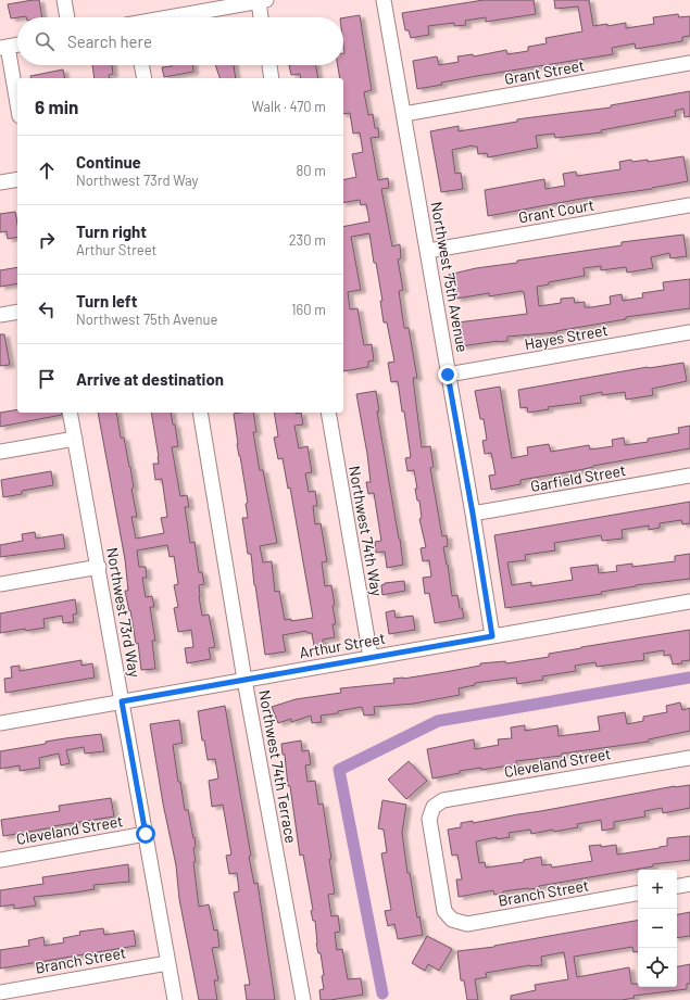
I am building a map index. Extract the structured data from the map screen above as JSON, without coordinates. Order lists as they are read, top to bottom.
{
  "streets": {
    "street": [
      "Grant Street",
      "Grant Court",
      "Northwest 75th Avenue",
      "Hayes Street",
      "Garfield Street",
      "Northwest 74th Way",
      "Northwest 73rd Way",
      "Arthur Street",
      "Cleveland Street",
      "Northwest 74th Terrace",
      "Branch Street"
    ]
  },
  "crossings": [
    ["Grant Street", "Northwest 75th Avenue"],
    ["Grant Court", "Northwest 75th Avenue"],
    ["Northwest 75th Avenue", "Hayes Street"],
    ["Northwest 75th Avenue", "Garfield Street"],
    ["Northwest 75th Avenue", "Arthur Street"],
    ["Northwest 74th Way", "Arthur Street"],
    ["Northwest 73rd Way", "Arthur Street"],
    ["Northwest 73rd Way", "Cleveland Street"],
    ["Northwest 73rd Way", "Branch Street"],
    ["Arthur Street", "Northwest 74th Terrace"],
    ["Cleveland Street", "Branch Street"]
  ],
  "page": {
    "search": "Search here",
    "heading": ["6 min", "Walk · 470 m"],
    "list": [
      ["Continue", "Northwest 73rd Way", "80 m"],
      ["Turn right", "Arthur Street", "230 m"],
      ["Turn left", "Northwest 75th Avenue", "160 m"],
      "Arrive at destination"
    ],
    "map_buttons": ["+", "−"]
  }
}
